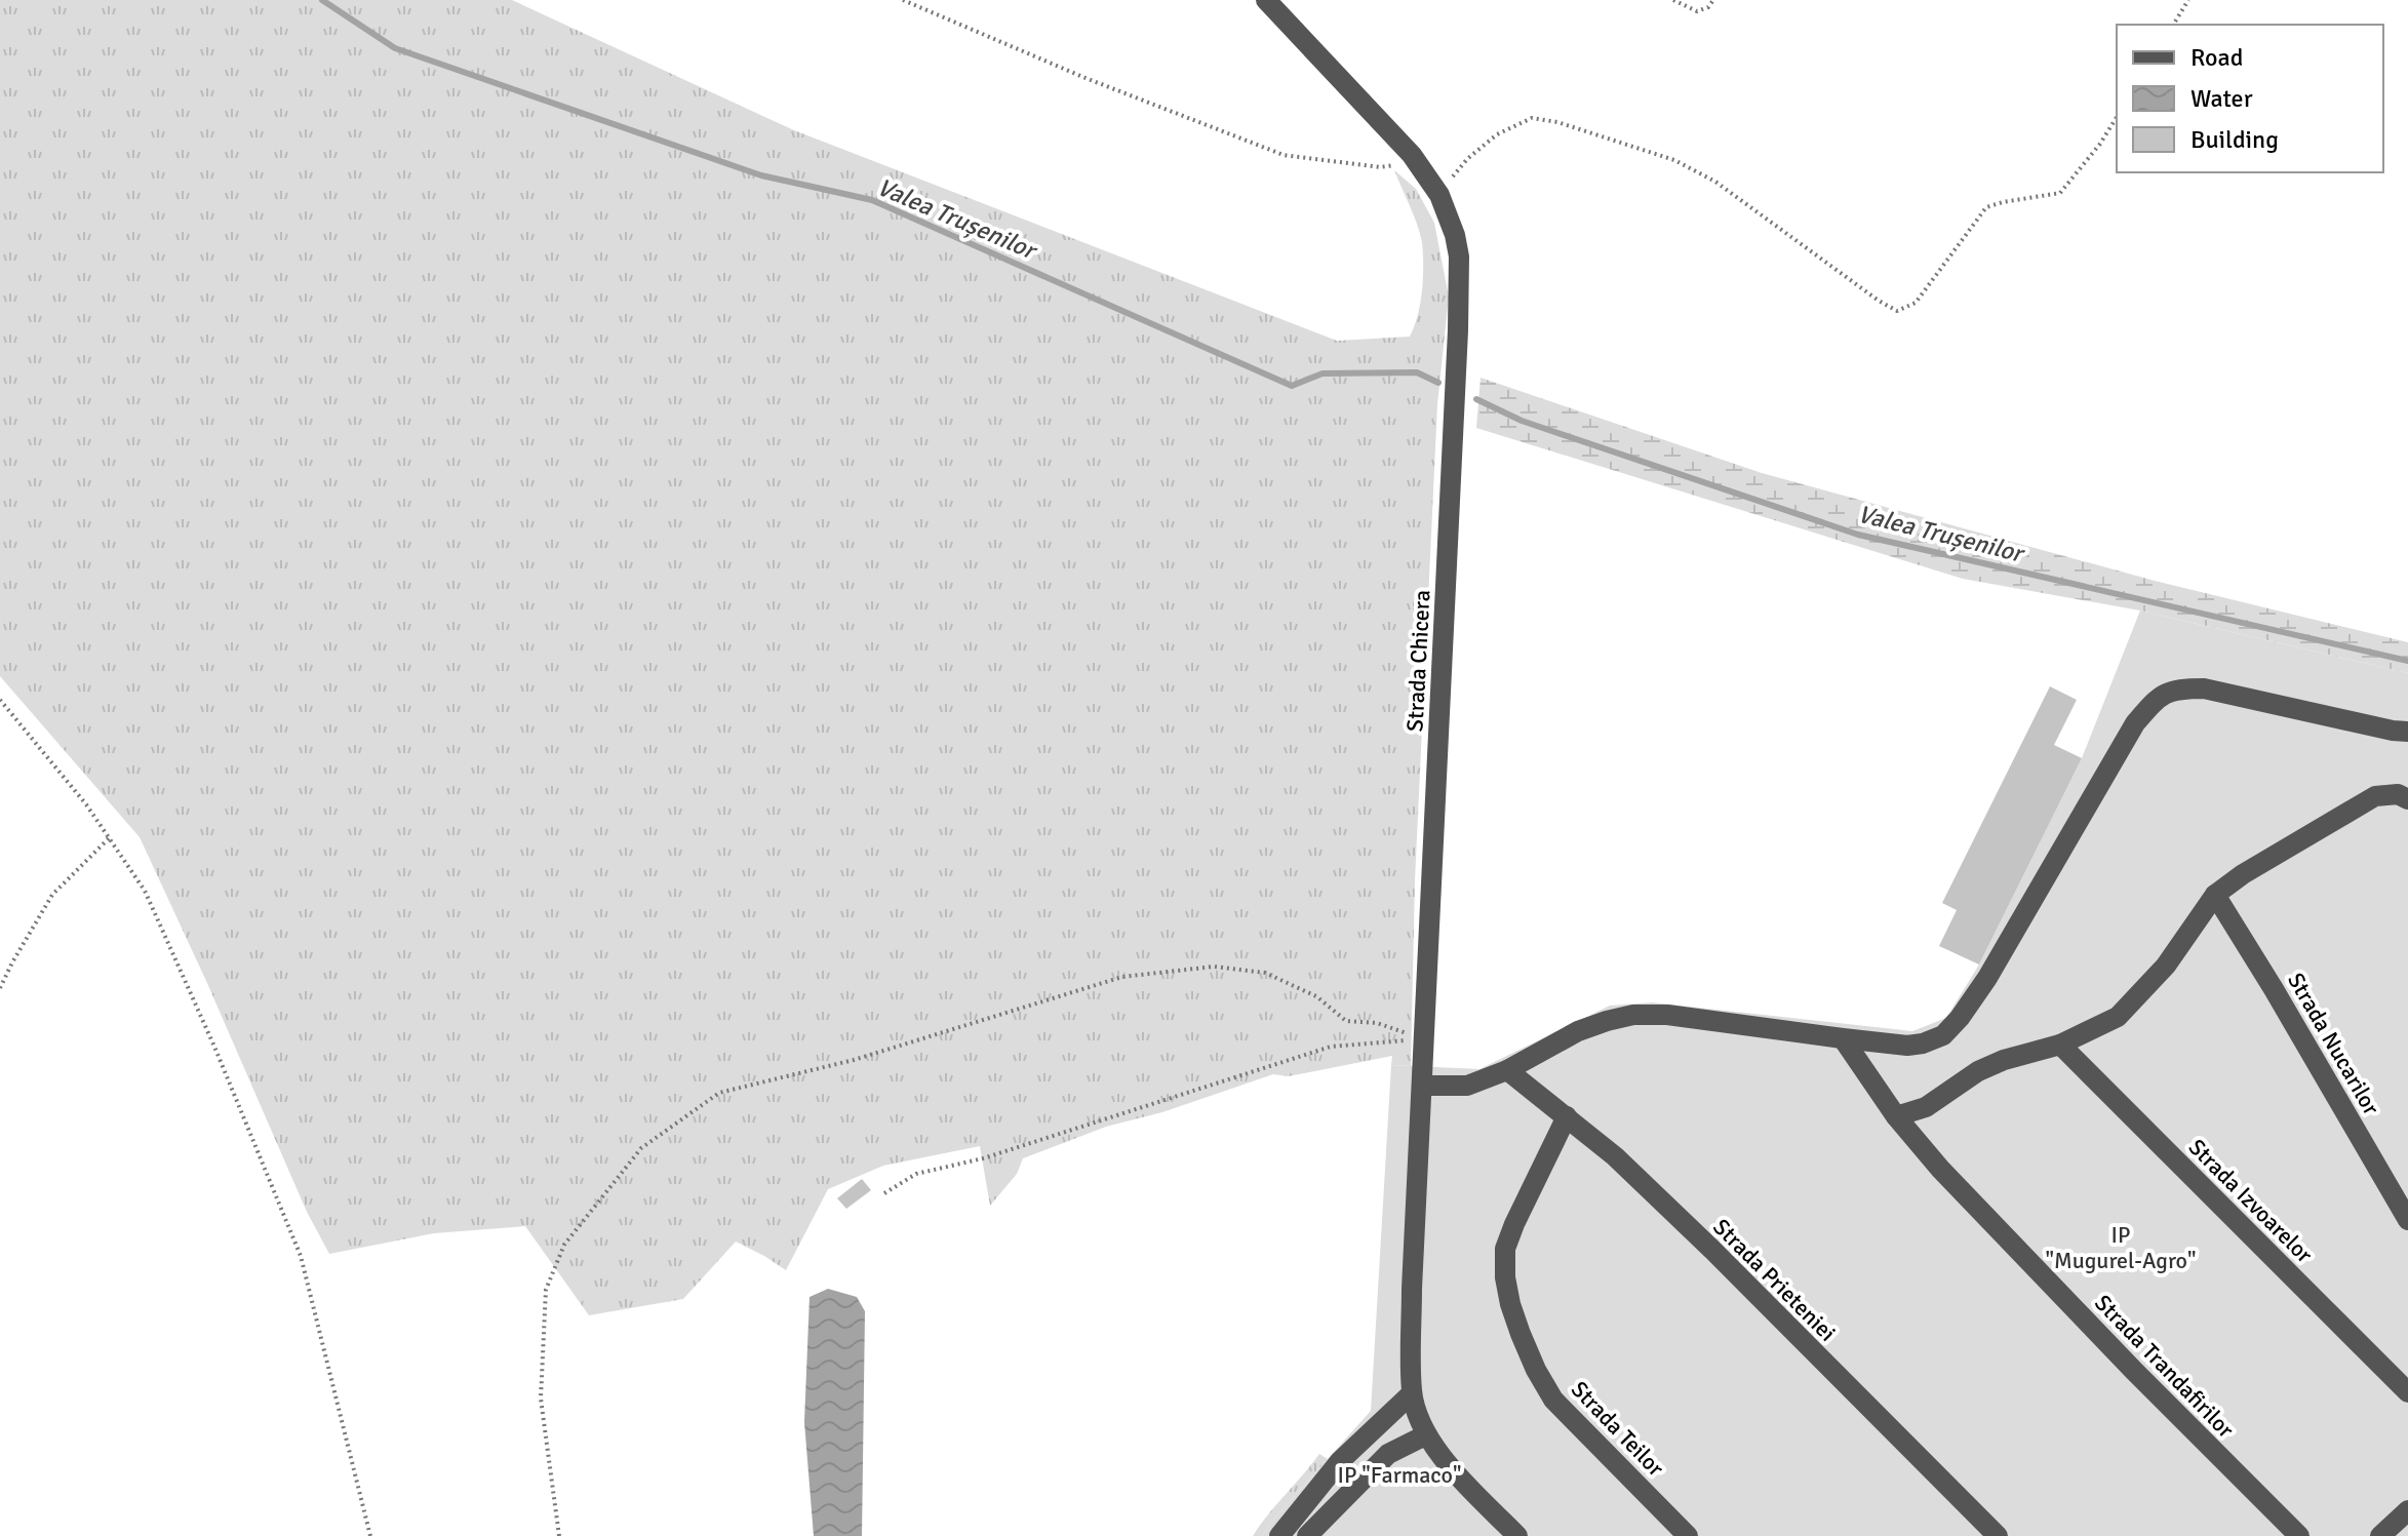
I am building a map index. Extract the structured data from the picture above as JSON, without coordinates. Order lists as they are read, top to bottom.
{
  "streets": {
    "street": [
      "Strada Chicera",
      "Strada Nucarilor",
      "Strada Izvoarelor",
      "Strada Prieteniei",
      "Strada Trandafirilor",
      "Strada Teilor"
    ]
  },
  "crossings": [
    ["Strada Prieteniei", "Strada Teilor"]
  ],
  "water": ["Valea Trușenilor"],
  "parks": ["IP \"Mugurel-Agro\"", "IP \"Farmaco\""],
  "legend": ["Road", "Water", "Building"]
}
